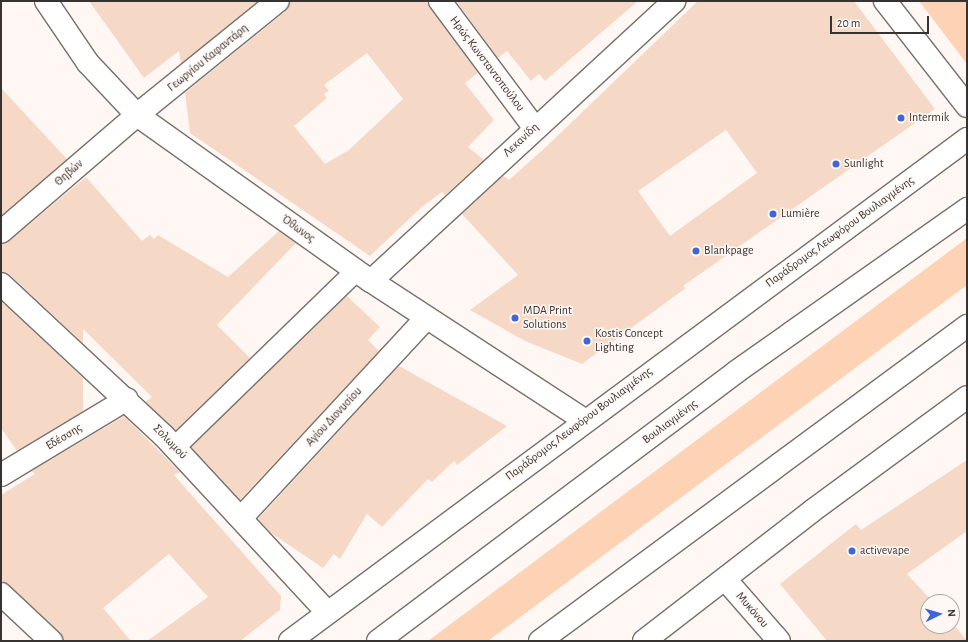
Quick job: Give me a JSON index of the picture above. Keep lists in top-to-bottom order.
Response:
{
  "streets": {
    "street": [
      "Γεωργίου Καφαντάρη",
      "Ηρώς Κωνσταντοπούλου",
      "Λεκανίδη",
      "Θηβών",
      "Όθωνος",
      "Παράδρομος Λεωφόρου Βουλιαγμένης",
      "Αγίου Διονυσίου",
      "Βουλιαγμένης",
      "Εδέσσης",
      "Σολωμού",
      "Μυκόνου"
    ]
  },
  "crossings": [
    ["Γεωργίου Καφαντάρη", "Θηβών"],
    ["Γεωργίου Καφαντάρη", "Όθωνος"],
    ["Ηρώς Κωνσταντοπούλου", "Λεκανίδη"],
    ["Λεκανίδη", "Όθωνος"],
    ["Θηβών", "Όθωνος"],
    ["Όθωνος", "Παράδρομος Λεωφόρου Βουλιαγμένης"],
    ["Όθωνος", "Αγίου Διονυσίου"],
    ["Παράδρομος Λεωφόρου Βουλιαγμένης", "Σολωμού"],
    ["Αγίου Διονυσίου", "Σολωμού"],
    ["Εδέσσης", "Σολωμού"]
  ],
  "places": [
    "Intermik",
    "Sunlight",
    "Lumière",
    "Blankpage",
    "MDA Print Solutions",
    "Kostis Concept Lighting",
    "activevape"
  ],
  "scale_bar": "20 m",
  "north": "right"
}
